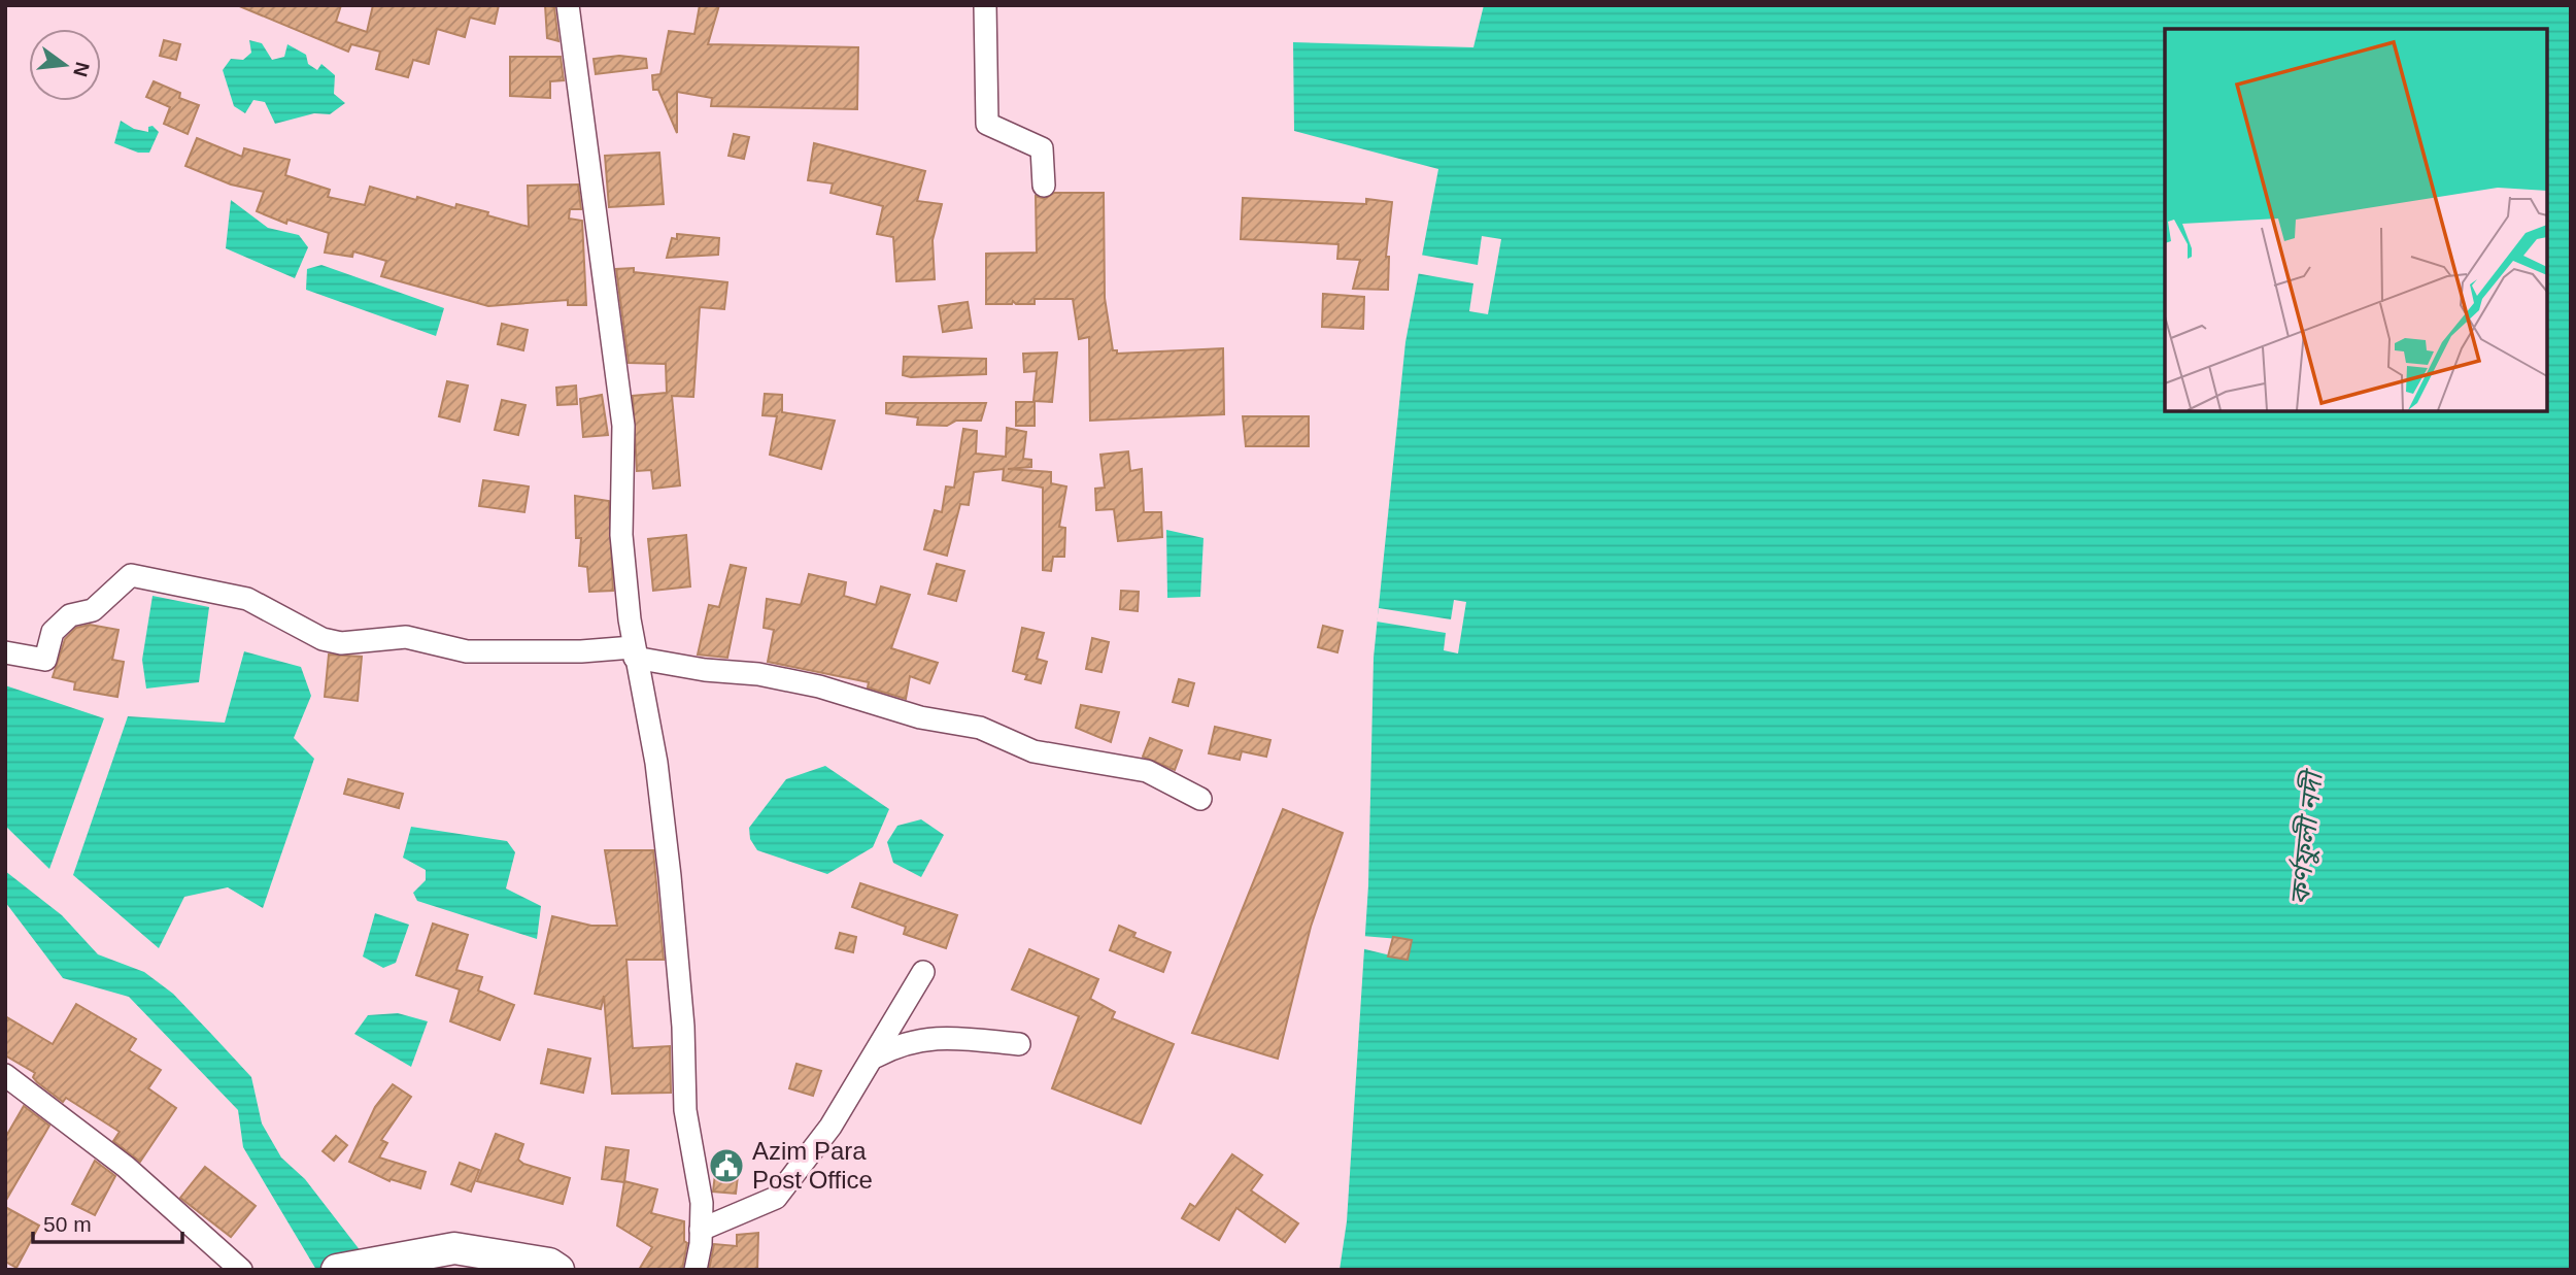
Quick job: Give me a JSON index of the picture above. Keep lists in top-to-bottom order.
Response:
{
  "water": ["কর্ণফুলী নদী"],
  "places": {
    "public building": ["Azim Para Post Office"]
  },
  "scale_bar": "50 m",
  "north": "right"
}
